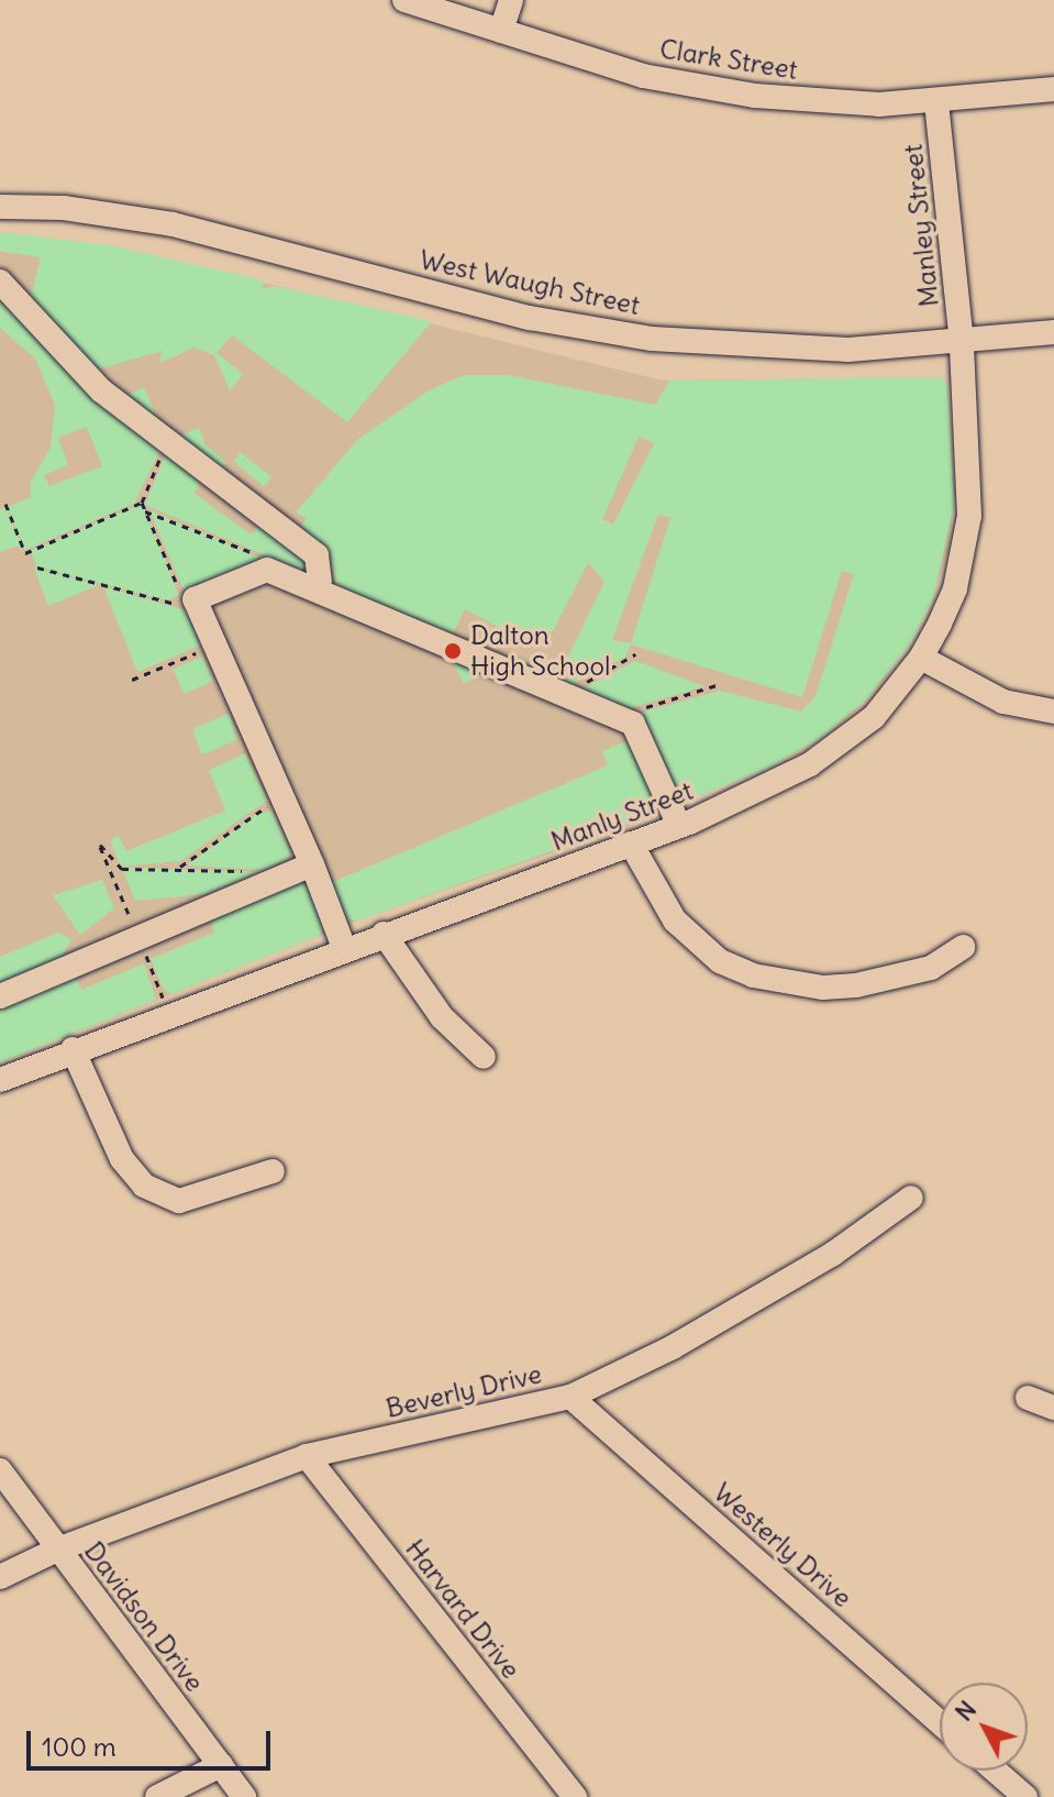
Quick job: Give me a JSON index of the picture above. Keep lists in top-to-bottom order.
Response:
{
  "streets": {
    "street": [
      "Clark Street",
      "Manley Street",
      "West Waugh Street",
      "Manly Street",
      "Beverly Drive",
      "Westerly Drive",
      "Harvard Drive",
      "Davidson Drive"
    ]
  },
  "crossings": [
    ["Clark Street", "Manley Street"],
    ["Manley Street", "West Waugh Street"],
    ["Manley Street", "Manly Street"],
    ["West Waugh Street", "Manly Street"],
    ["Beverly Drive", "Westerly Drive"],
    ["Beverly Drive", "Harvard Drive"],
    ["Beverly Drive", "Davidson Drive"]
  ],
  "places": ["Dalton High School"],
  "scale_bar": "100 m",
  "north": "top left"
}
